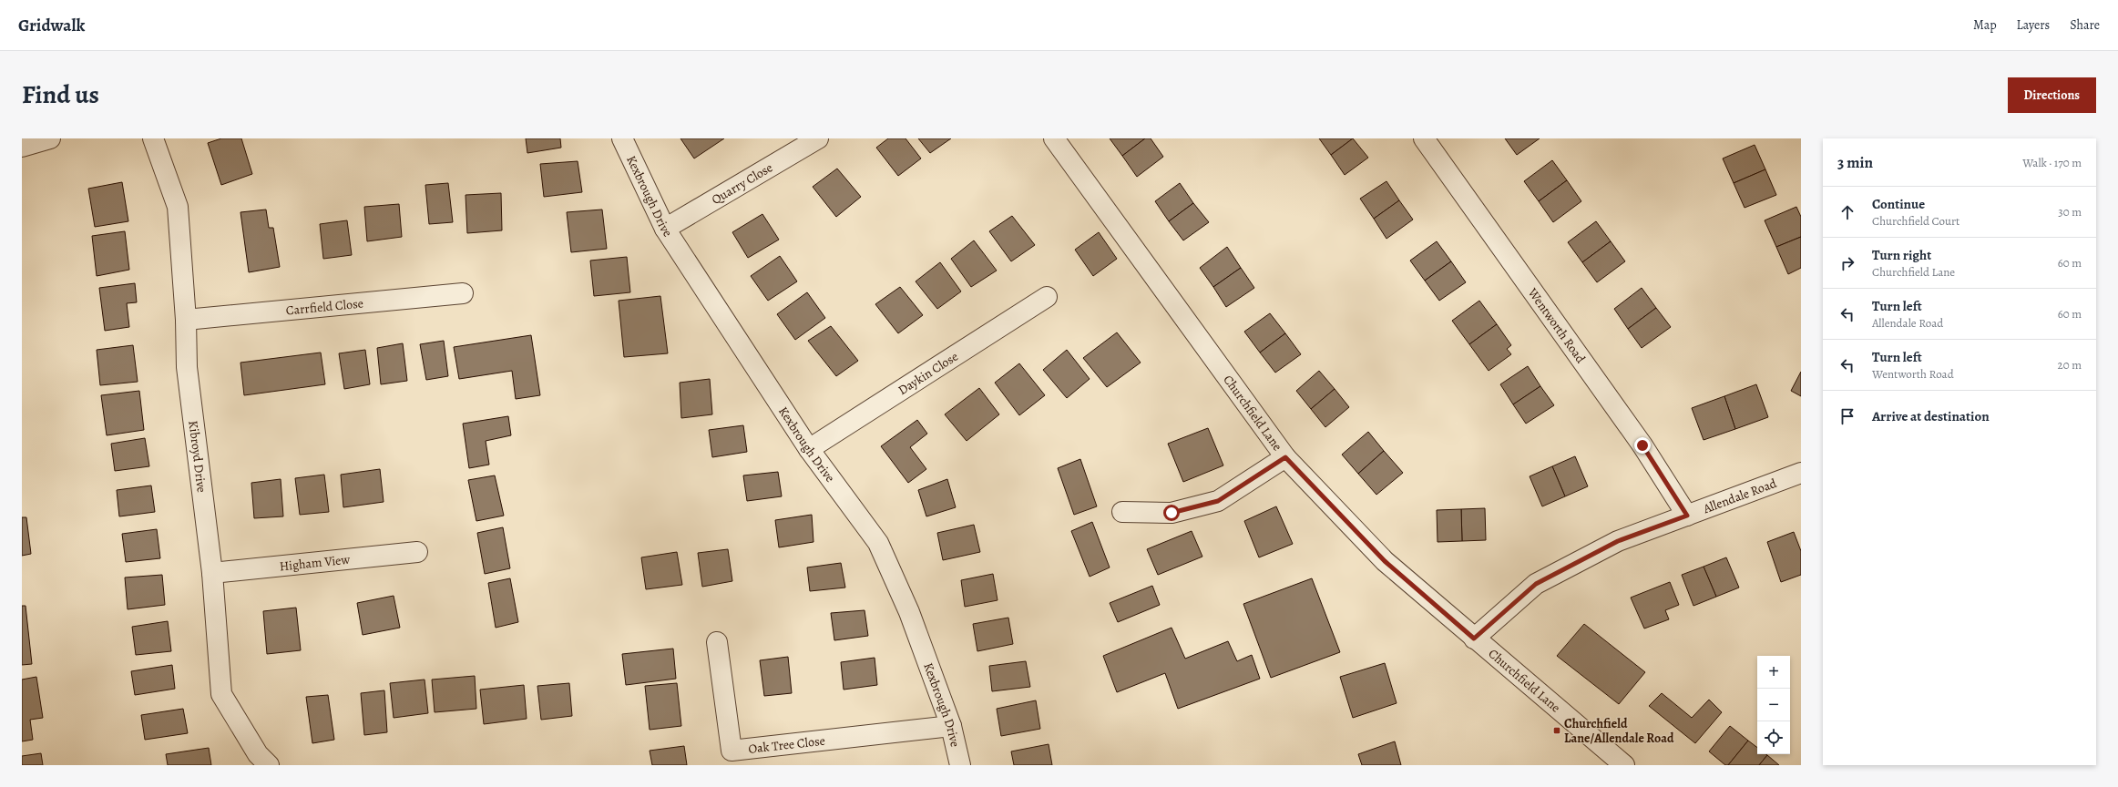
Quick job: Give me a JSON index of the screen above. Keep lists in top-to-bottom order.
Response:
{
  "streets": {
    "street": [
      "Quarry Close",
      "Kexbrough Drive",
      "Carrfield Close",
      "Wentworth Road",
      "Daykin Close",
      "Churchfield Lane",
      "Kibroyd Drive",
      "Allendale Road",
      "Higham View",
      "Oak Tree Close"
    ]
  },
  "crossings": [
    ["Quarry Close", "Kexbrough Drive"],
    ["Kexbrough Drive", "Daykin Close"],
    ["Kexbrough Drive", "Oak Tree Close"],
    ["Carrfield Close", "Kibroyd Drive"],
    ["Wentworth Road", "Allendale Road"],
    ["Churchfield Lane", "Allendale Road"],
    ["Kibroyd Drive", "Higham View"]
  ],
  "places": {
    "transit": ["Churchfield Lane/Allendale Road"]
  },
  "page": {
    "header": "Gridwalk",
    "nav": ["Map", "Layers", "Share"],
    "title": "Find us",
    "buttons": "Directions",
    "heading": ["3 min", "Walk · 170 m"],
    "list": [
      ["Continue", "Churchfield Court", "30 m"],
      ["Turn right", "Churchfield Lane", "60 m"],
      ["Turn left", "Allendale Road", "60 m"],
      ["Turn left", "Wentworth Road", "20 m"],
      "Arrive at destination"
    ],
    "map_buttons": ["+", "−"]
  }
}
